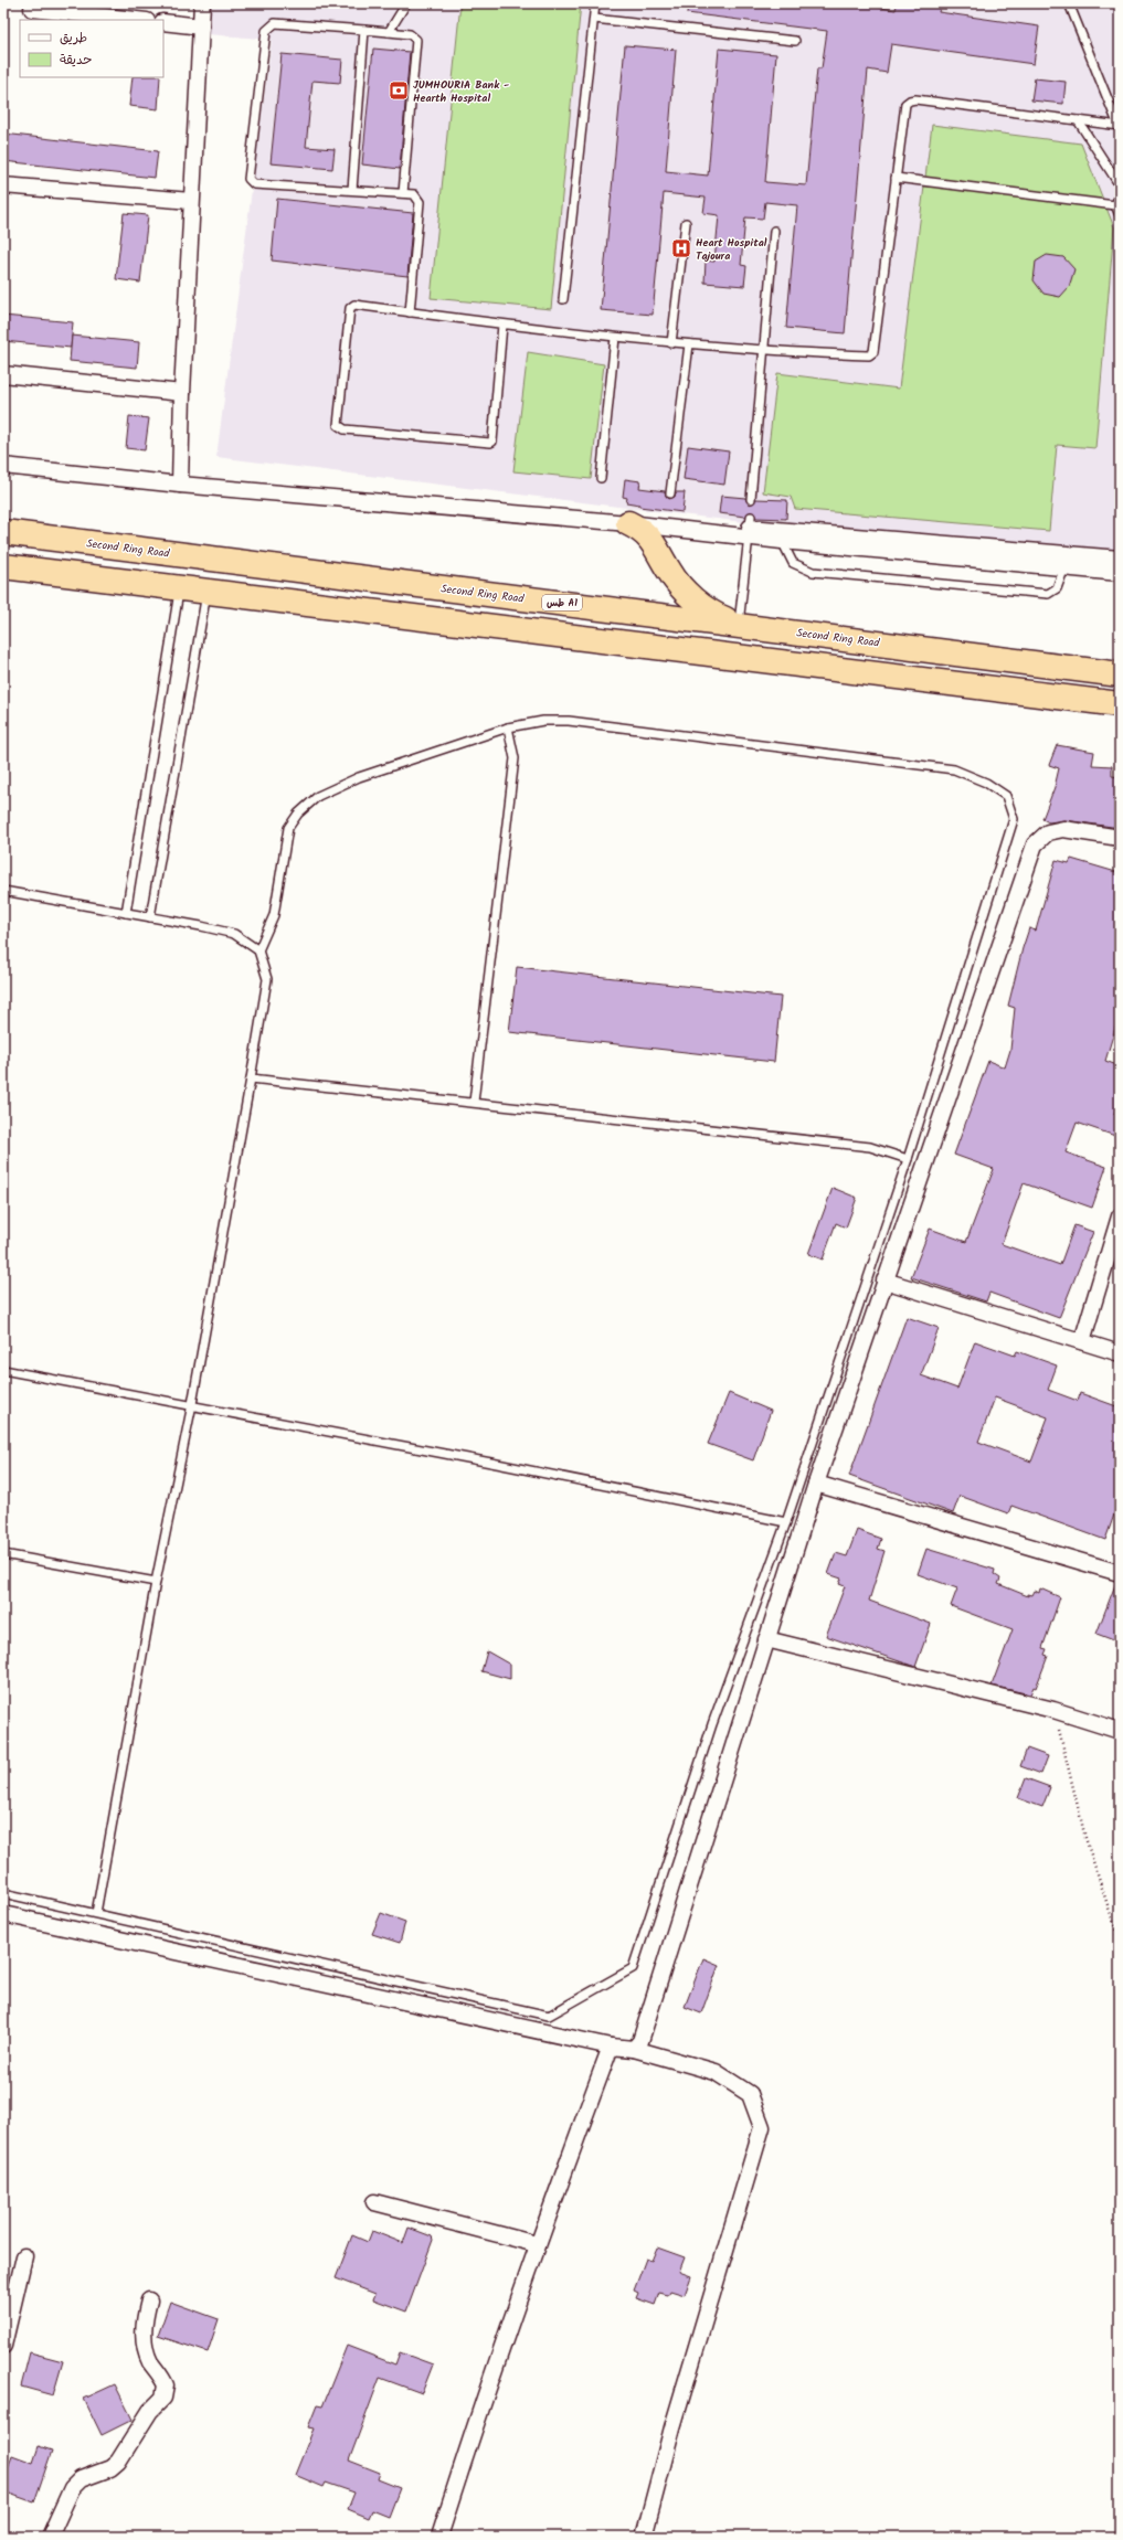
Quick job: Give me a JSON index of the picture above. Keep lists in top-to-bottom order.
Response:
{
  "streets": {
    "highway": ["Second Ring Road", "طس A1"]
  },
  "places": {
    "bank": ["JUMHOURIA Bank - Hearth Hospital"],
    "hospital": ["Heart Hospital Tajoura"]
  },
  "legend": ["طريق", "حديقة"]
}
